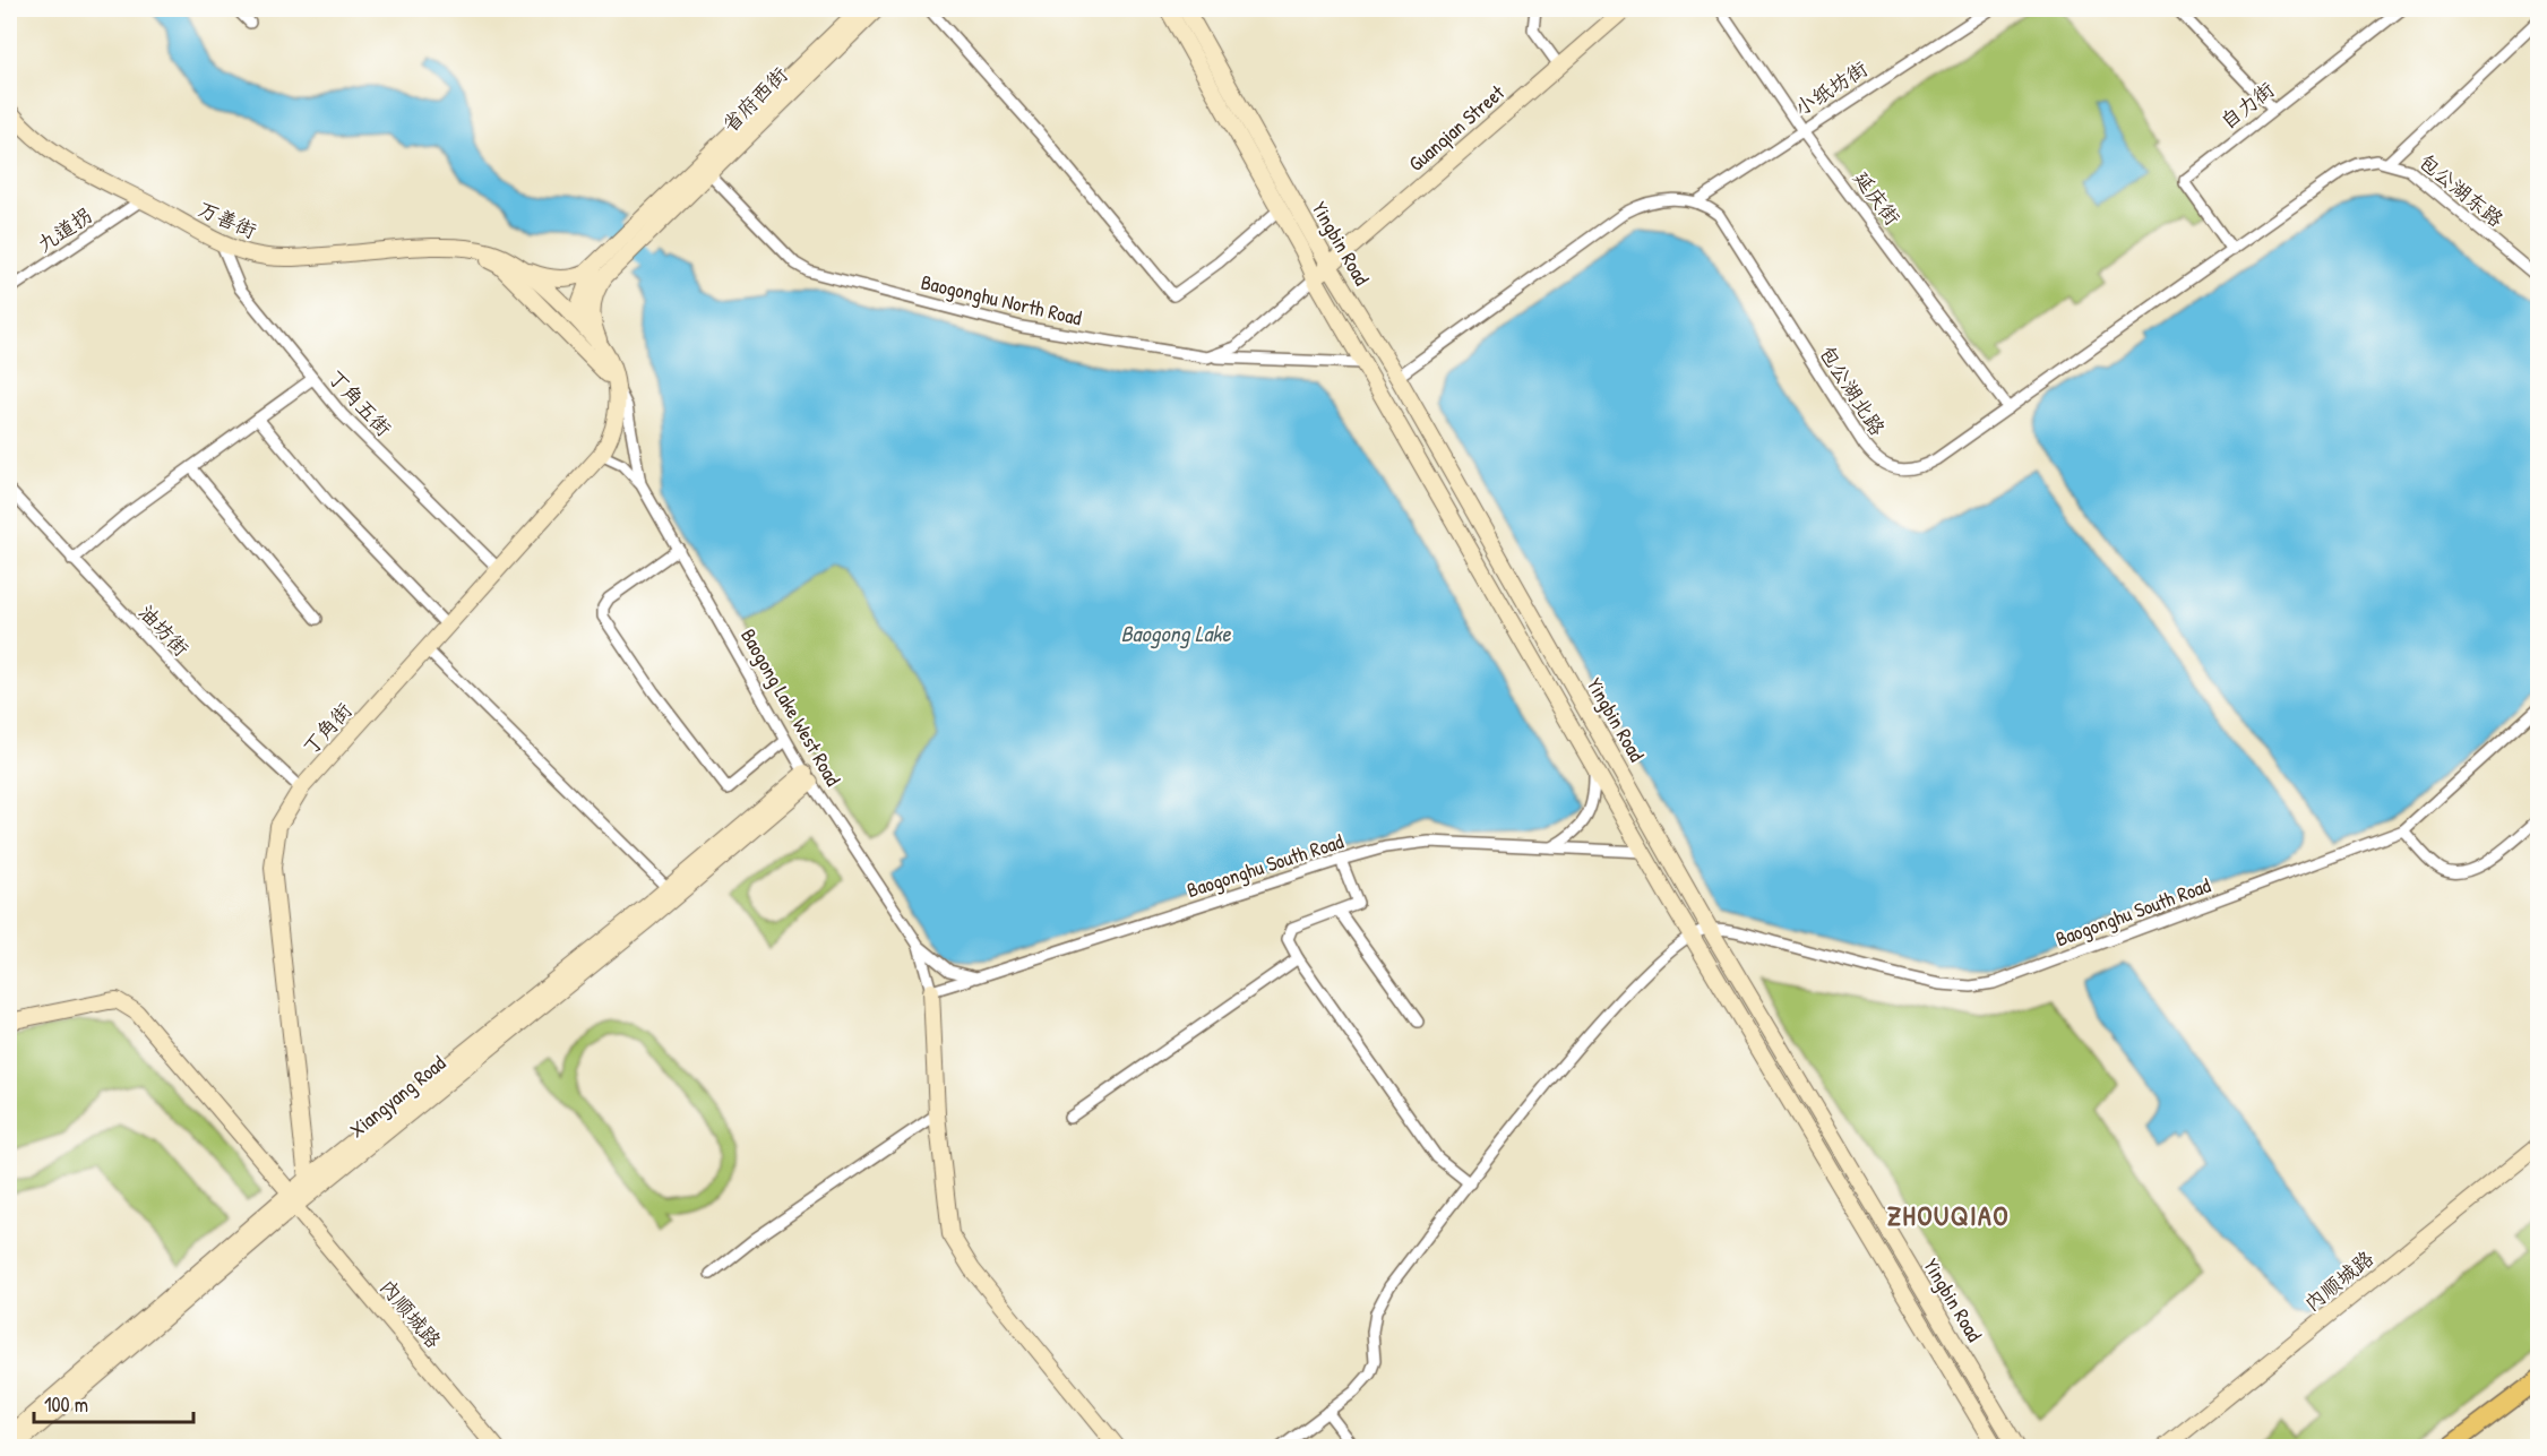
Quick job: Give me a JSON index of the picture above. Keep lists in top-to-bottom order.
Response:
{
  "streets": {
    "street": [
      "小纸坊街",
      "省府西街",
      "自力街",
      "Guanqian Street",
      "包公湖东路",
      "延庆街",
      "万善街",
      "九道拐",
      "Yingbin Road",
      "Baogonghu North Road",
      "包公湖北路",
      "丁角五街",
      "油坊街",
      "Baogong Lake West Road",
      "丁角街",
      "Baogonghu South Road",
      "Xiangyang Road",
      "内顺城路"
    ]
  },
  "crossings": [
    ["小纸坊街", "延庆街"],
    ["小纸坊街", "包公湖北路"],
    ["省府西街", "Baogonghu North Road"],
    ["自力街", "包公湖北路"],
    ["Guanqian Street", "Yingbin Road"],
    ["包公湖东路", "包公湖北路"],
    ["延庆街", "包公湖北路"],
    ["万善街", "九道拐"],
    ["万善街", "丁角五街"],
    ["万善街", "丁角街"],
    ["Yingbin Road", "Baogonghu North Road"],
    ["Yingbin Road", "Baogonghu South Road"],
    ["丁角五街", "丁角街"],
    ["油坊街", "丁角街"],
    ["Baogong Lake West Road", "丁角街"],
    ["Baogong Lake West Road", "Baogonghu South Road"],
    ["Baogong Lake West Road", "Xiangyang Road"],
    ["丁角街", "Xiangyang Road"],
    ["Xiangyang Road", "内顺城路"]
  ],
  "districts": ["ZHOUQIAO"],
  "water": ["Baogong Lake"],
  "scale_bar": "100 m"
}
